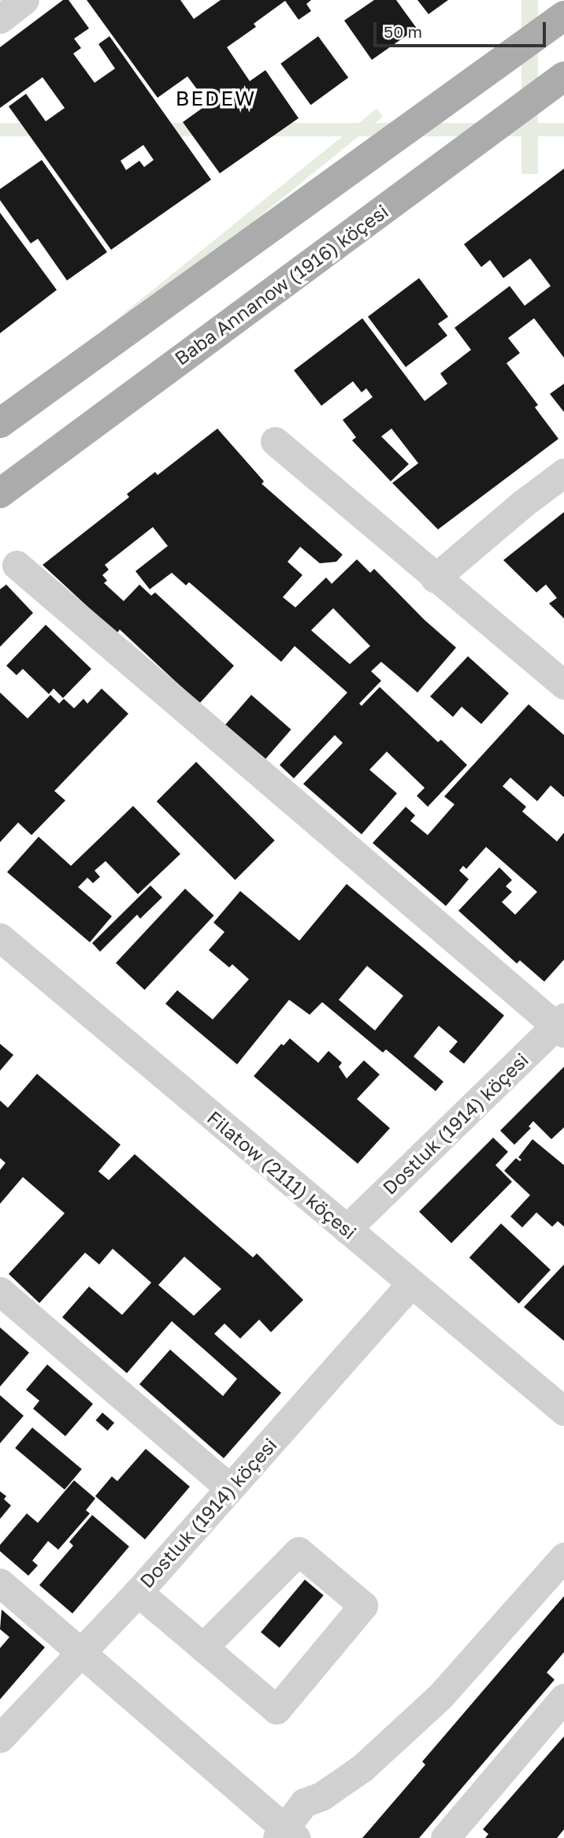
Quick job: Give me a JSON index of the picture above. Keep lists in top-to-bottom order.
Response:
{
  "streets": {
    "main road": ["Baba Annanow (1916) köçesi"],
    "street": ["Dostluk (1914) köçesi", "Filatow (2111) köçesi"]
  },
  "crossings": [
    ["Dostluk (1914) köçesi", "Filatow (2111) köçesi"]
  ],
  "districts": ["BEDEW"],
  "scale_bar": "50 m"
}
